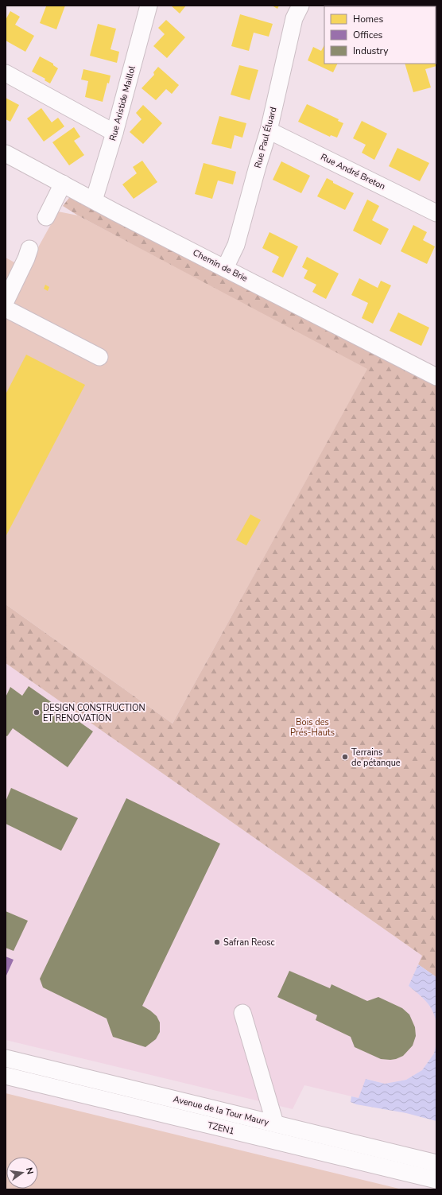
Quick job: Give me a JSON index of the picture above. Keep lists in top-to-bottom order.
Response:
{
  "streets": {
    "street": [
      "Rue Aristide Maillol",
      "Rue Paul Éluard",
      "Rue André Breton",
      "Chemin de Brie",
      "Avenue de la Tour Maury",
      "TZEN1"
    ]
  },
  "crossings": [
    ["Rue Aristide Maillol", "Chemin de Brie"],
    ["Rue Paul Éluard", "Rue André Breton"],
    ["Rue Paul Éluard", "Chemin de Brie"]
  ],
  "parks": ["Bois des Prés-Hauts"],
  "places": ["DESIGN CONSTRUCTION ET RENOVATION", "Terrains de pétanque", "Safran Reosc"],
  "legend": ["Homes", "Offices", "Industry"],
  "north": "right"
}
